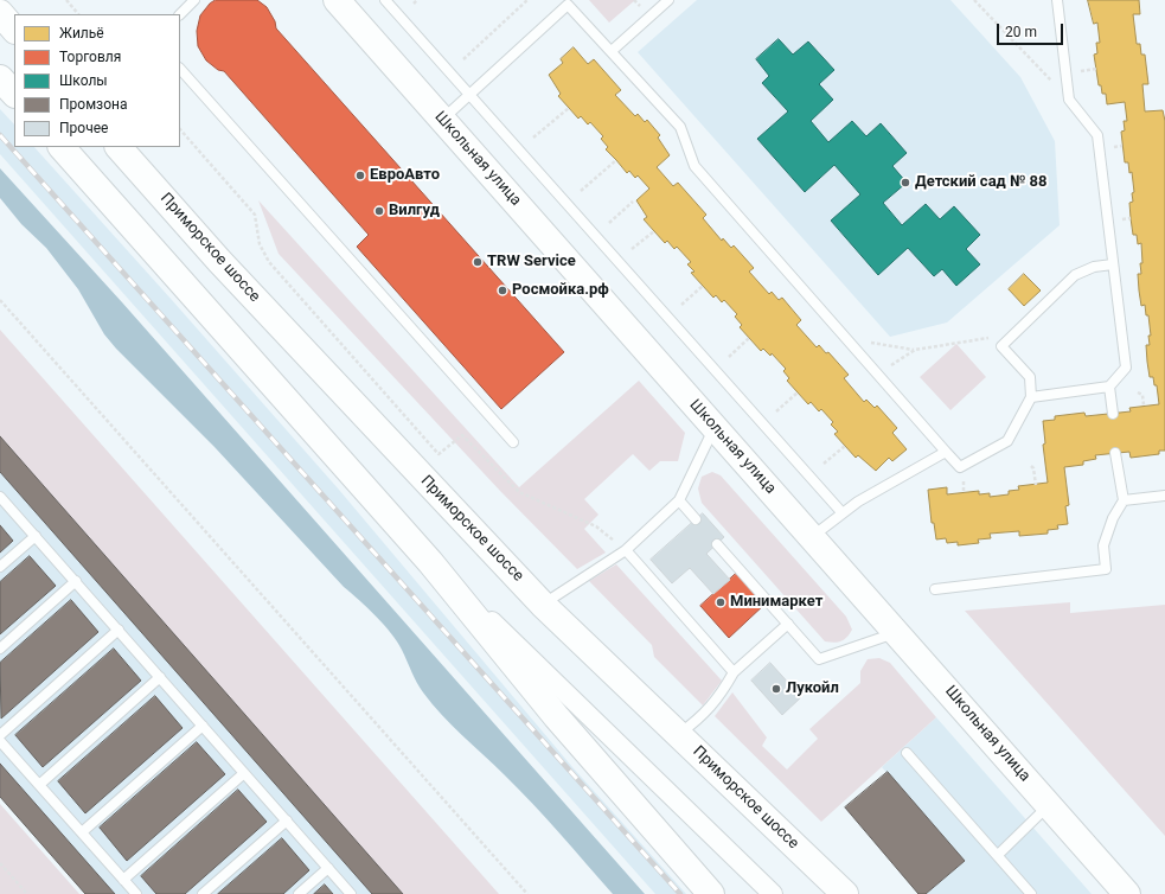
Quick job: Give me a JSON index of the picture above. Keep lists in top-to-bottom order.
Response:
{
  "streets": {
    "main road": ["Школьная улица", "Приморское шоссе"]
  },
  "places": [
    "ЕвроАвто",
    "Детский сад № 88",
    "Вилгуд",
    "TRW Service",
    "Росмойка.рф",
    "Минимаркет",
    "Лукойл"
  ],
  "legend": [
    "Жильё",
    "Торговля",
    "Школы",
    "Промзона",
    "Прочее"
  ],
  "scale_bar": "20 m"
}
